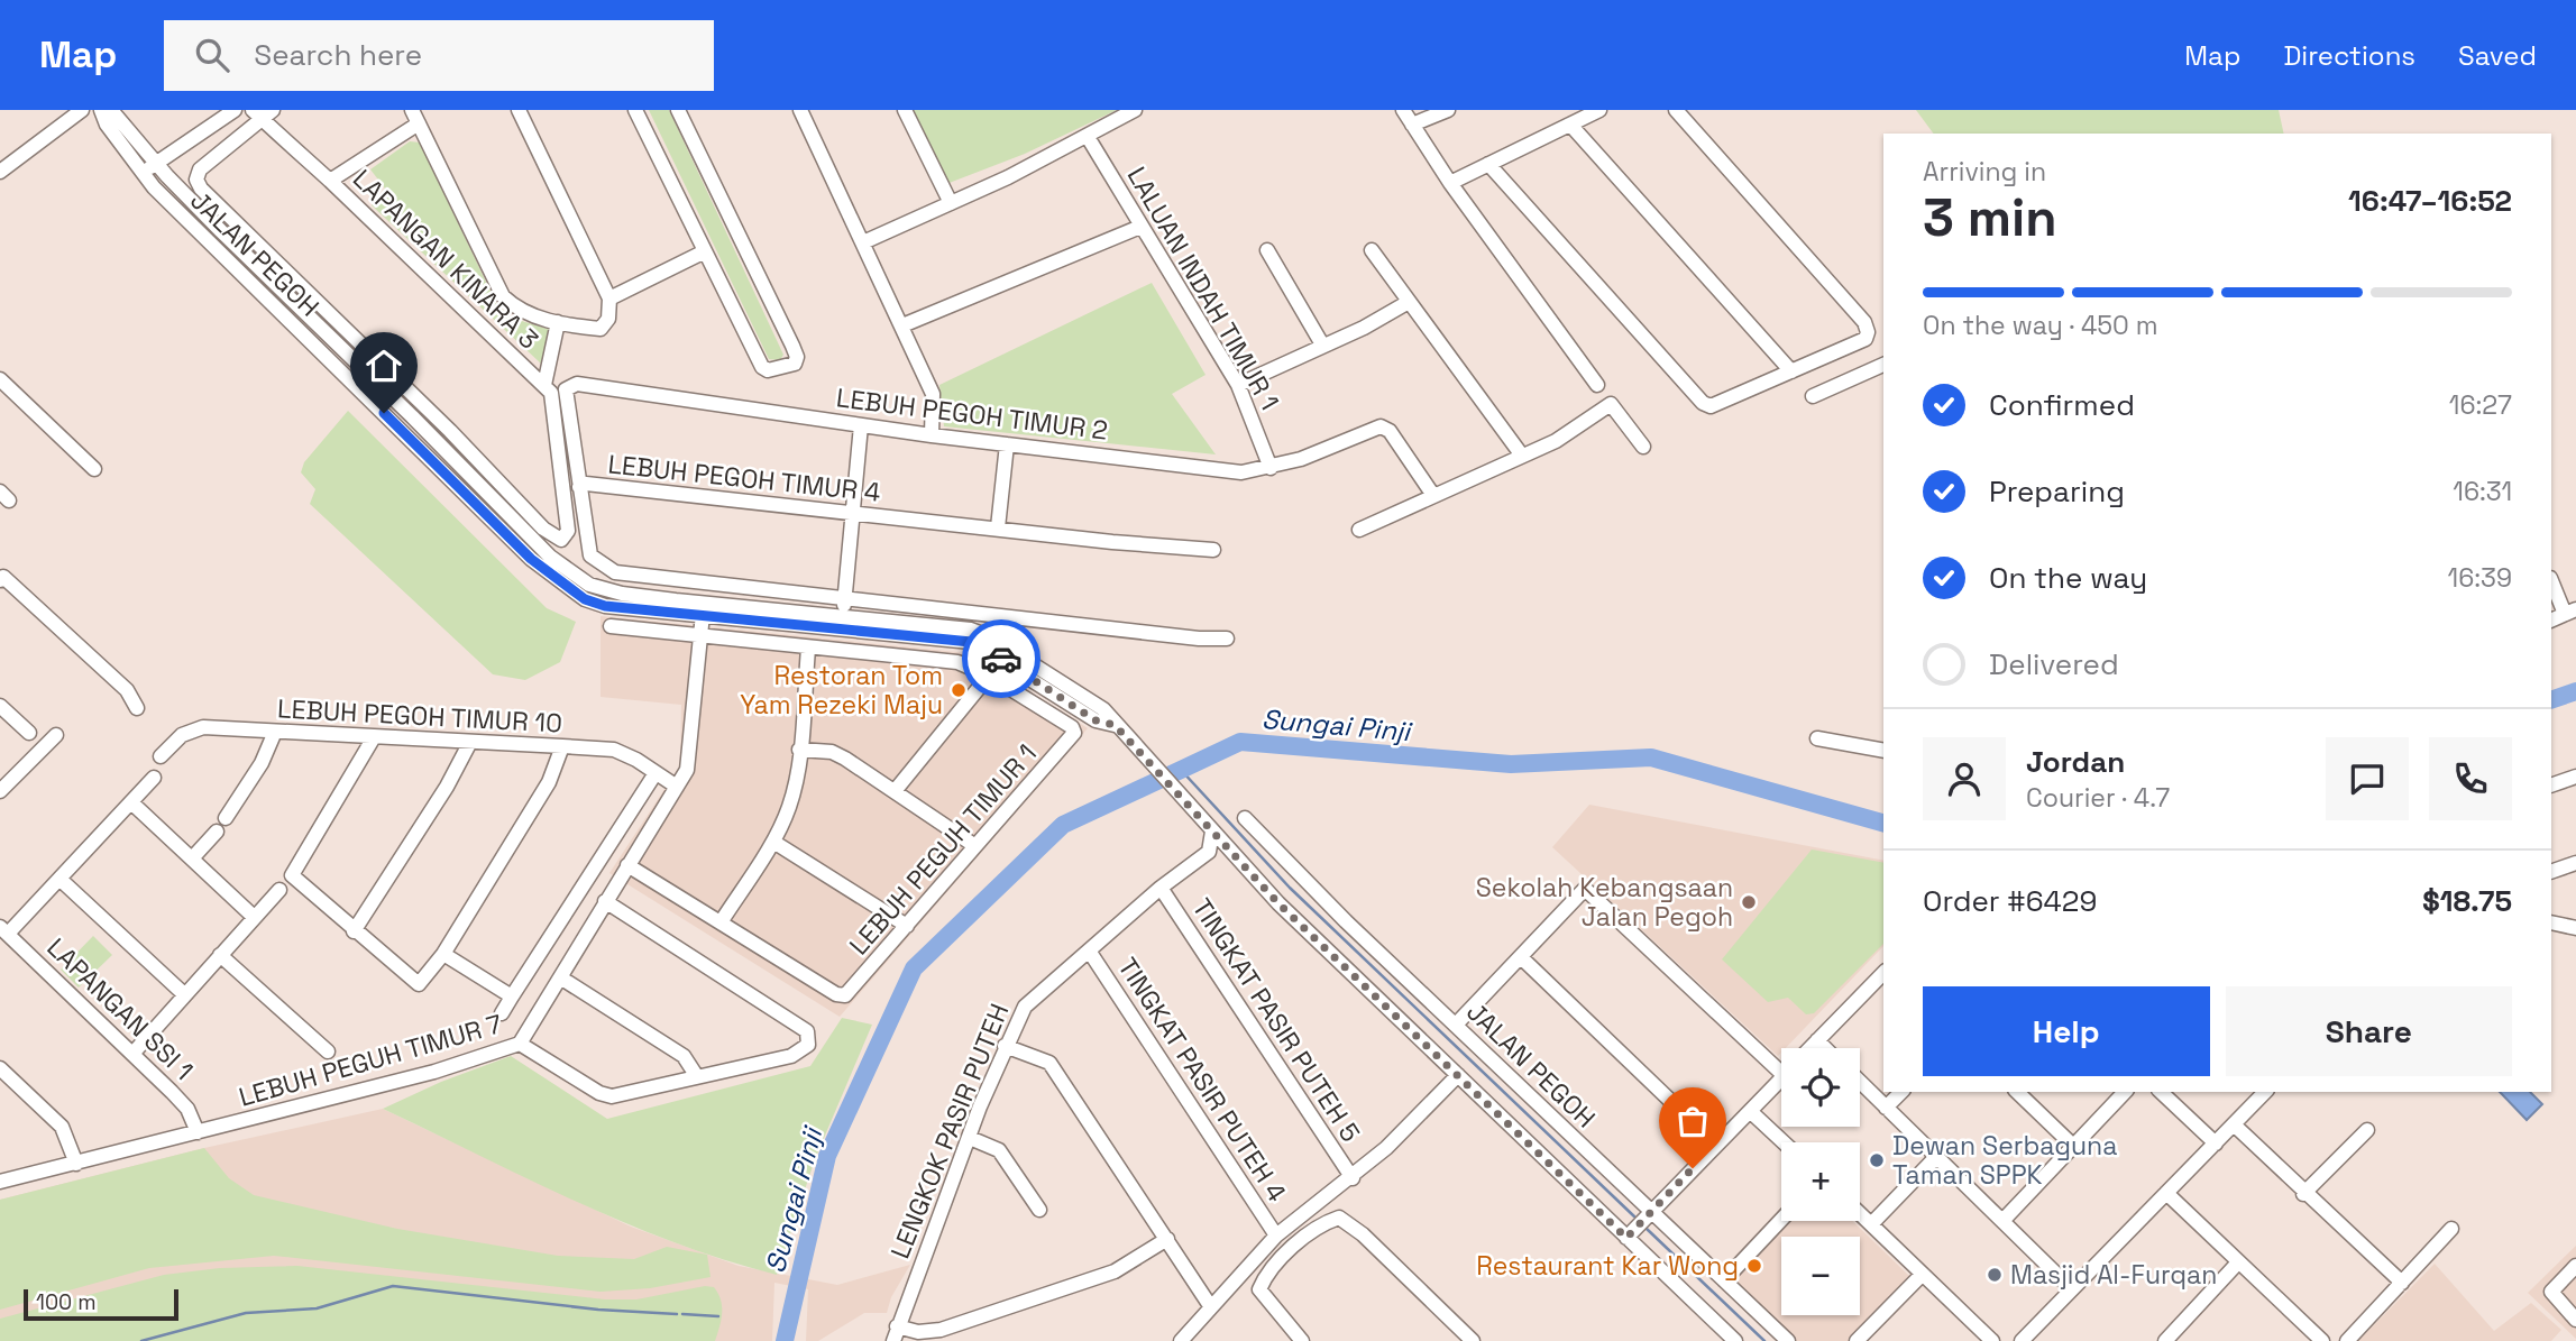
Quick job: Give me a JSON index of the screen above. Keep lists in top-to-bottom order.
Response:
{
  "streets": {
    "street": [
      "JALAN PEGOH",
      "LAPANGAN KINARA 3",
      "LALUAN INDAH TIMUR 1",
      "LEBUH PEGOH TIMUR 2",
      "LEBUH PEGOH TIMUR 4",
      "LEBUH PEGOH TIMUR 10",
      "LEBUH PEGUH TIMUR 1",
      "LAPANGAN SSI 1",
      "TINGKAT PASIR PUTEH 5",
      "LEBUH PEGUH TIMUR 7",
      "TINGKAT PASIR PUTEH 4",
      "LENGKOK PASIR PUTEH"
    ]
  },
  "crossings": [
    ["JALAN PEGOH", "LEBUH PEGUH TIMUR 7"],
    ["LALUAN INDAH TIMUR 1", "LEBUH PEGOH TIMUR 2"],
    ["LEBUH PEGOH TIMUR 2", "LEBUH PEGOH TIMUR 4"],
    ["LEBUH PEGOH TIMUR 10", "LEBUH PEGUH TIMUR 7"],
    ["LAPANGAN SSI 1", "LEBUH PEGUH TIMUR 7"],
    ["TINGKAT PASIR PUTEH 5", "LENGKOK PASIR PUTEH"],
    ["TINGKAT PASIR PUTEH 4", "LENGKOK PASIR PUTEH"]
  ],
  "water": ["Sungai Pinji"],
  "places": [
    "Restoran Tom Yam Rezeki Maju",
    "Sekolah Kebangsaan Jalan Pegoh",
    "Dewan Serbaguna Taman SPPK",
    "Restaurant Kar Wong",
    "Masjid Al-Furqan"
  ],
  "scale_bar": "100 m",
  "page": {
    "header": "Map",
    "search": "Search here",
    "nav": ["Map", "Directions", "Saved"],
    "heading": ["3 min", "Arriving in", "16:47–16:52"],
    "panel": [
      "Jordan",
      "Courier · 4.7",
      "Order #6429",
      "$18.75"
    ],
    "bar": "On the way · 450 m",
    "list": [
      ["Confirmed", "16:27"],
      ["Preparing", "16:31"],
      ["On the way", "16:39"],
      "Delivered"
    ],
    "buttons": ["Help", "Share"],
    "map_buttons": ["+", "−"],
    "scale": "100 m"
  }
}
